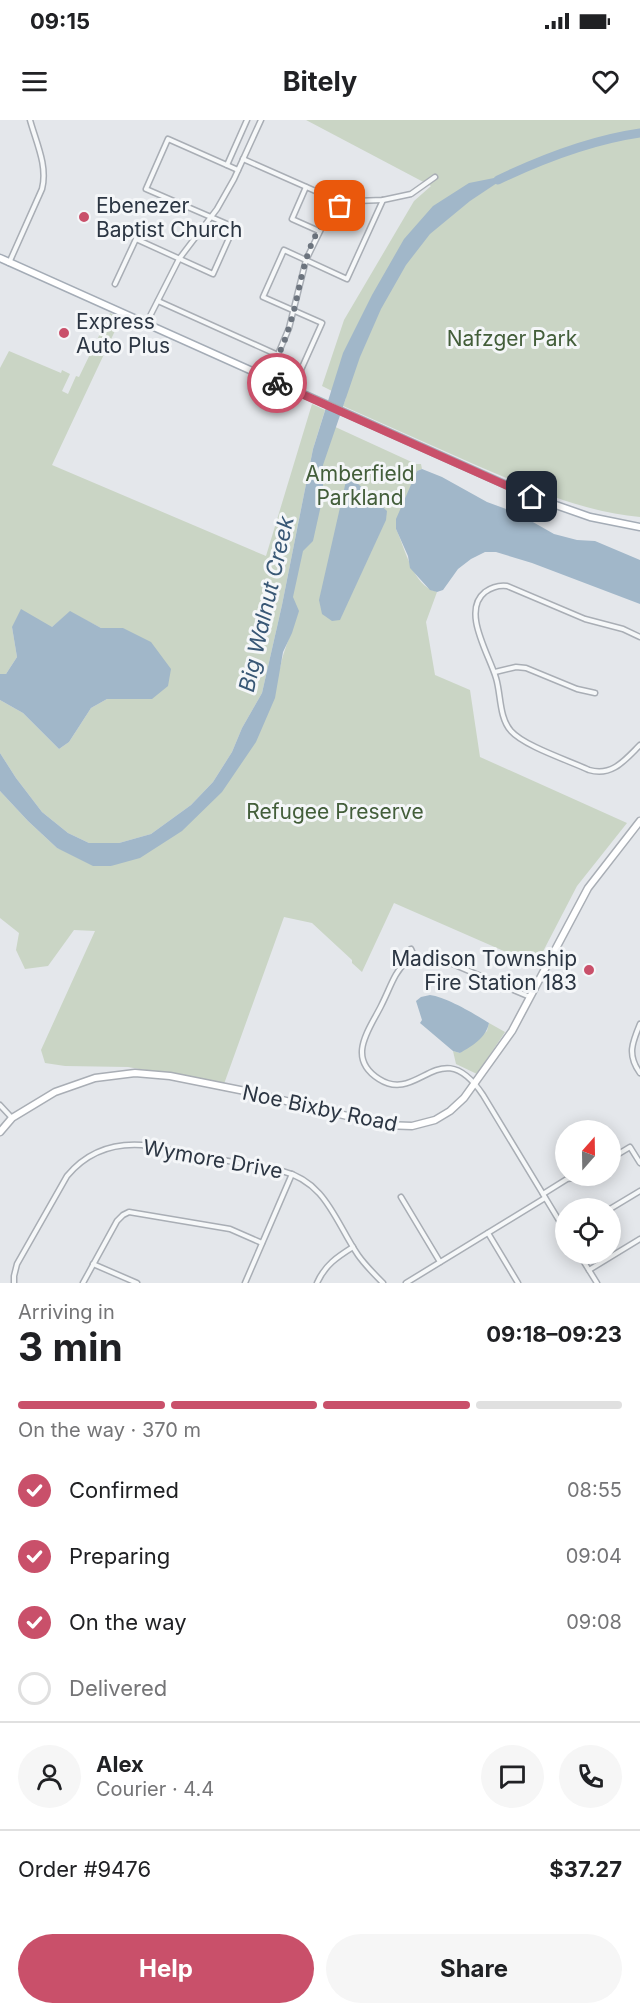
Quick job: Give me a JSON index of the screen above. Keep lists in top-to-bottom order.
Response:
{
  "streets": {
    "street": ["Noe Bixby Road", "Wymore Drive"]
  },
  "water": ["Big Walnut Creek"],
  "parks": ["Nafzger Park", "Amberfield Parkland", "Refugee Preserve"],
  "places": ["Ebenezer Baptist Church", "Express Auto Plus", "Madison Township Fire Station 183"],
  "north": "top",
  "page": {
    "status": "09:15",
    "header": "Bitely",
    "heading": ["3 min", "Arriving in", "09:18–09:23"],
    "panel": [
      "Alex",
      "Courier · 4.4",
      "Order #9476",
      "$37.27"
    ],
    "bar": "On the way · 370 m",
    "list": [
      ["Confirmed", "08:55"],
      ["Preparing", "09:04"],
      ["On the way", "09:08"],
      "Delivered"
    ],
    "buttons": ["Help", "Share"]
  }
}
